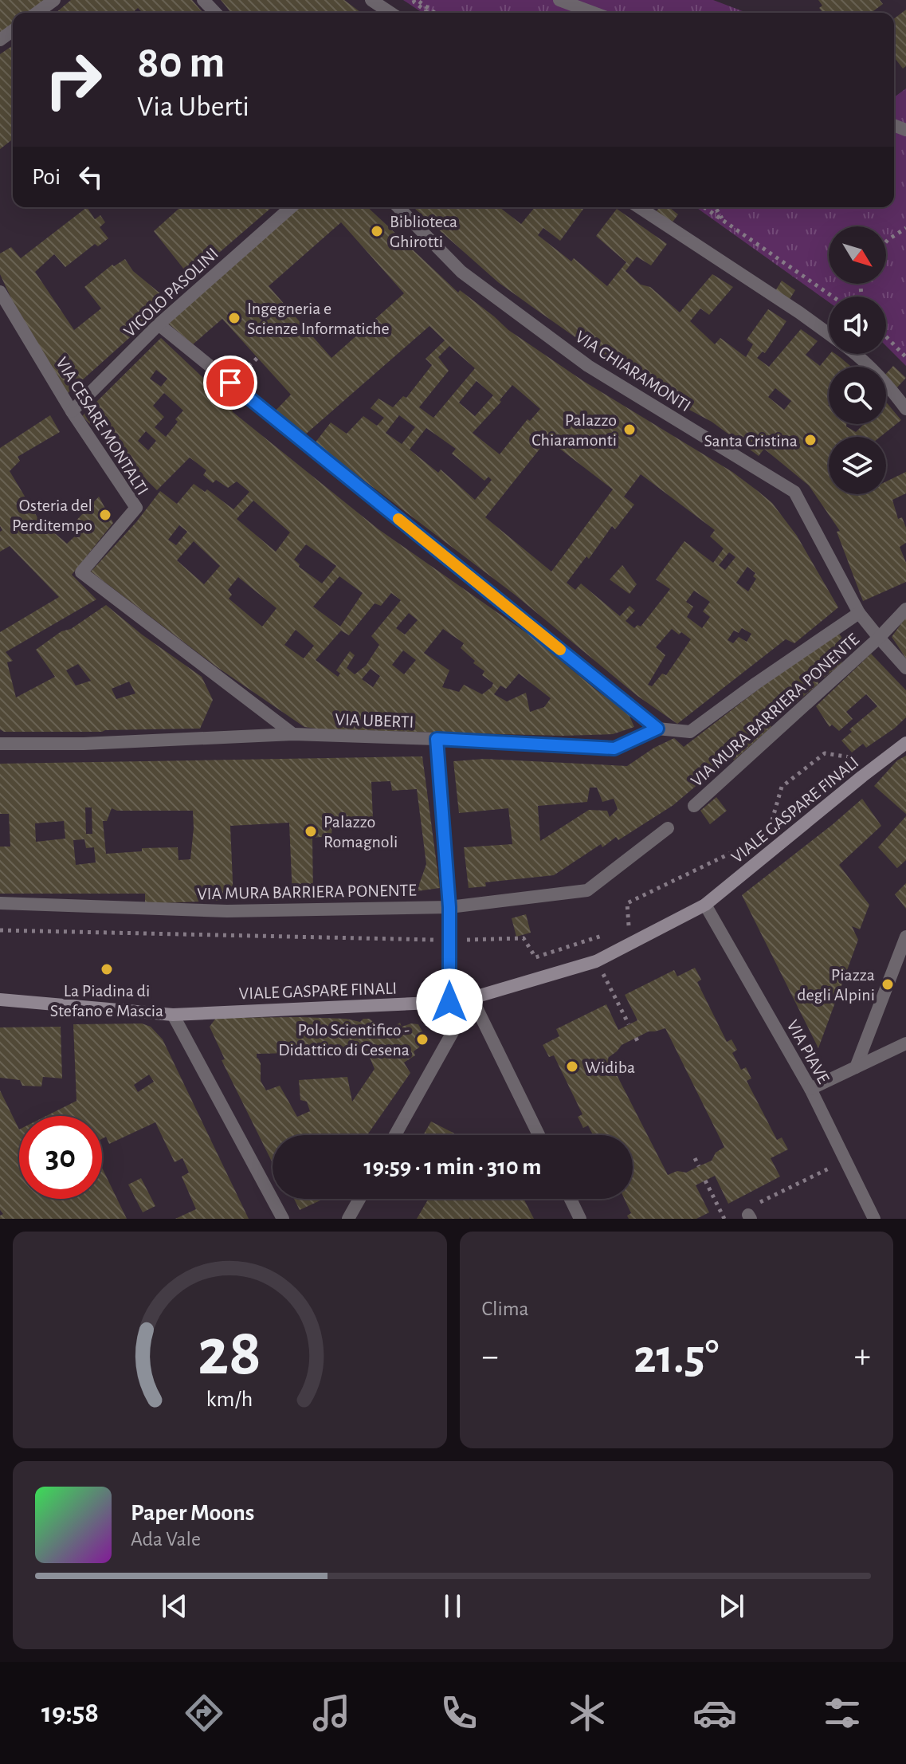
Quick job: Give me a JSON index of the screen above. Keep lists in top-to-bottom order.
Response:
{
  "streets": {
    "street": [
      "VICOLO PASOLINI",
      "VIA CHIARAMONTI",
      "VIA CESARE MONTALTI",
      "VIA MURA BARRIERA PONENTE",
      "VIA UBERTI",
      "VIALE GASPARE FINALI",
      "VIA PIAVE"
    ]
  },
  "crossings": [
    ["VICOLO PASOLINI", "VIA CESARE MONTALTI"],
    ["VIA CHIARAMONTI", "VIA MURA BARRIERA PONENTE"],
    ["VIA CESARE MONTALTI", "VIA UBERTI"],
    ["VIALE GASPARE FINALI", "VIA PIAVE"]
  ],
  "places": [
    "Biblioteca Ghirotti",
    "Ingegneria e Scienze Informatiche",
    "Palazzo Chiaramonti",
    "Santa Cristina",
    "Osteria del Perditempo",
    "Palazzo Romagnoli",
    "La Piadina di Stefano e Mascia",
    "Piazza degli Alpini",
    "Polo Scientifico - Didattico di Cesena",
    "Widiba"
  ],
  "north": "bottom right",
  "page": {
    "turn": ["80 m", "Via Uberti"],
    "then": "Poi",
    "limit": "30",
    "trip": "19:59 · 1 min · 310 m",
    "tile": "Clima",
    "heat": ["−", "21.5°", "+"],
    "song": ["Paper Moons", "Ada Vale"],
    "tabs": "19:58",
    "gauge": ["28", "km/h"]
  }
}
